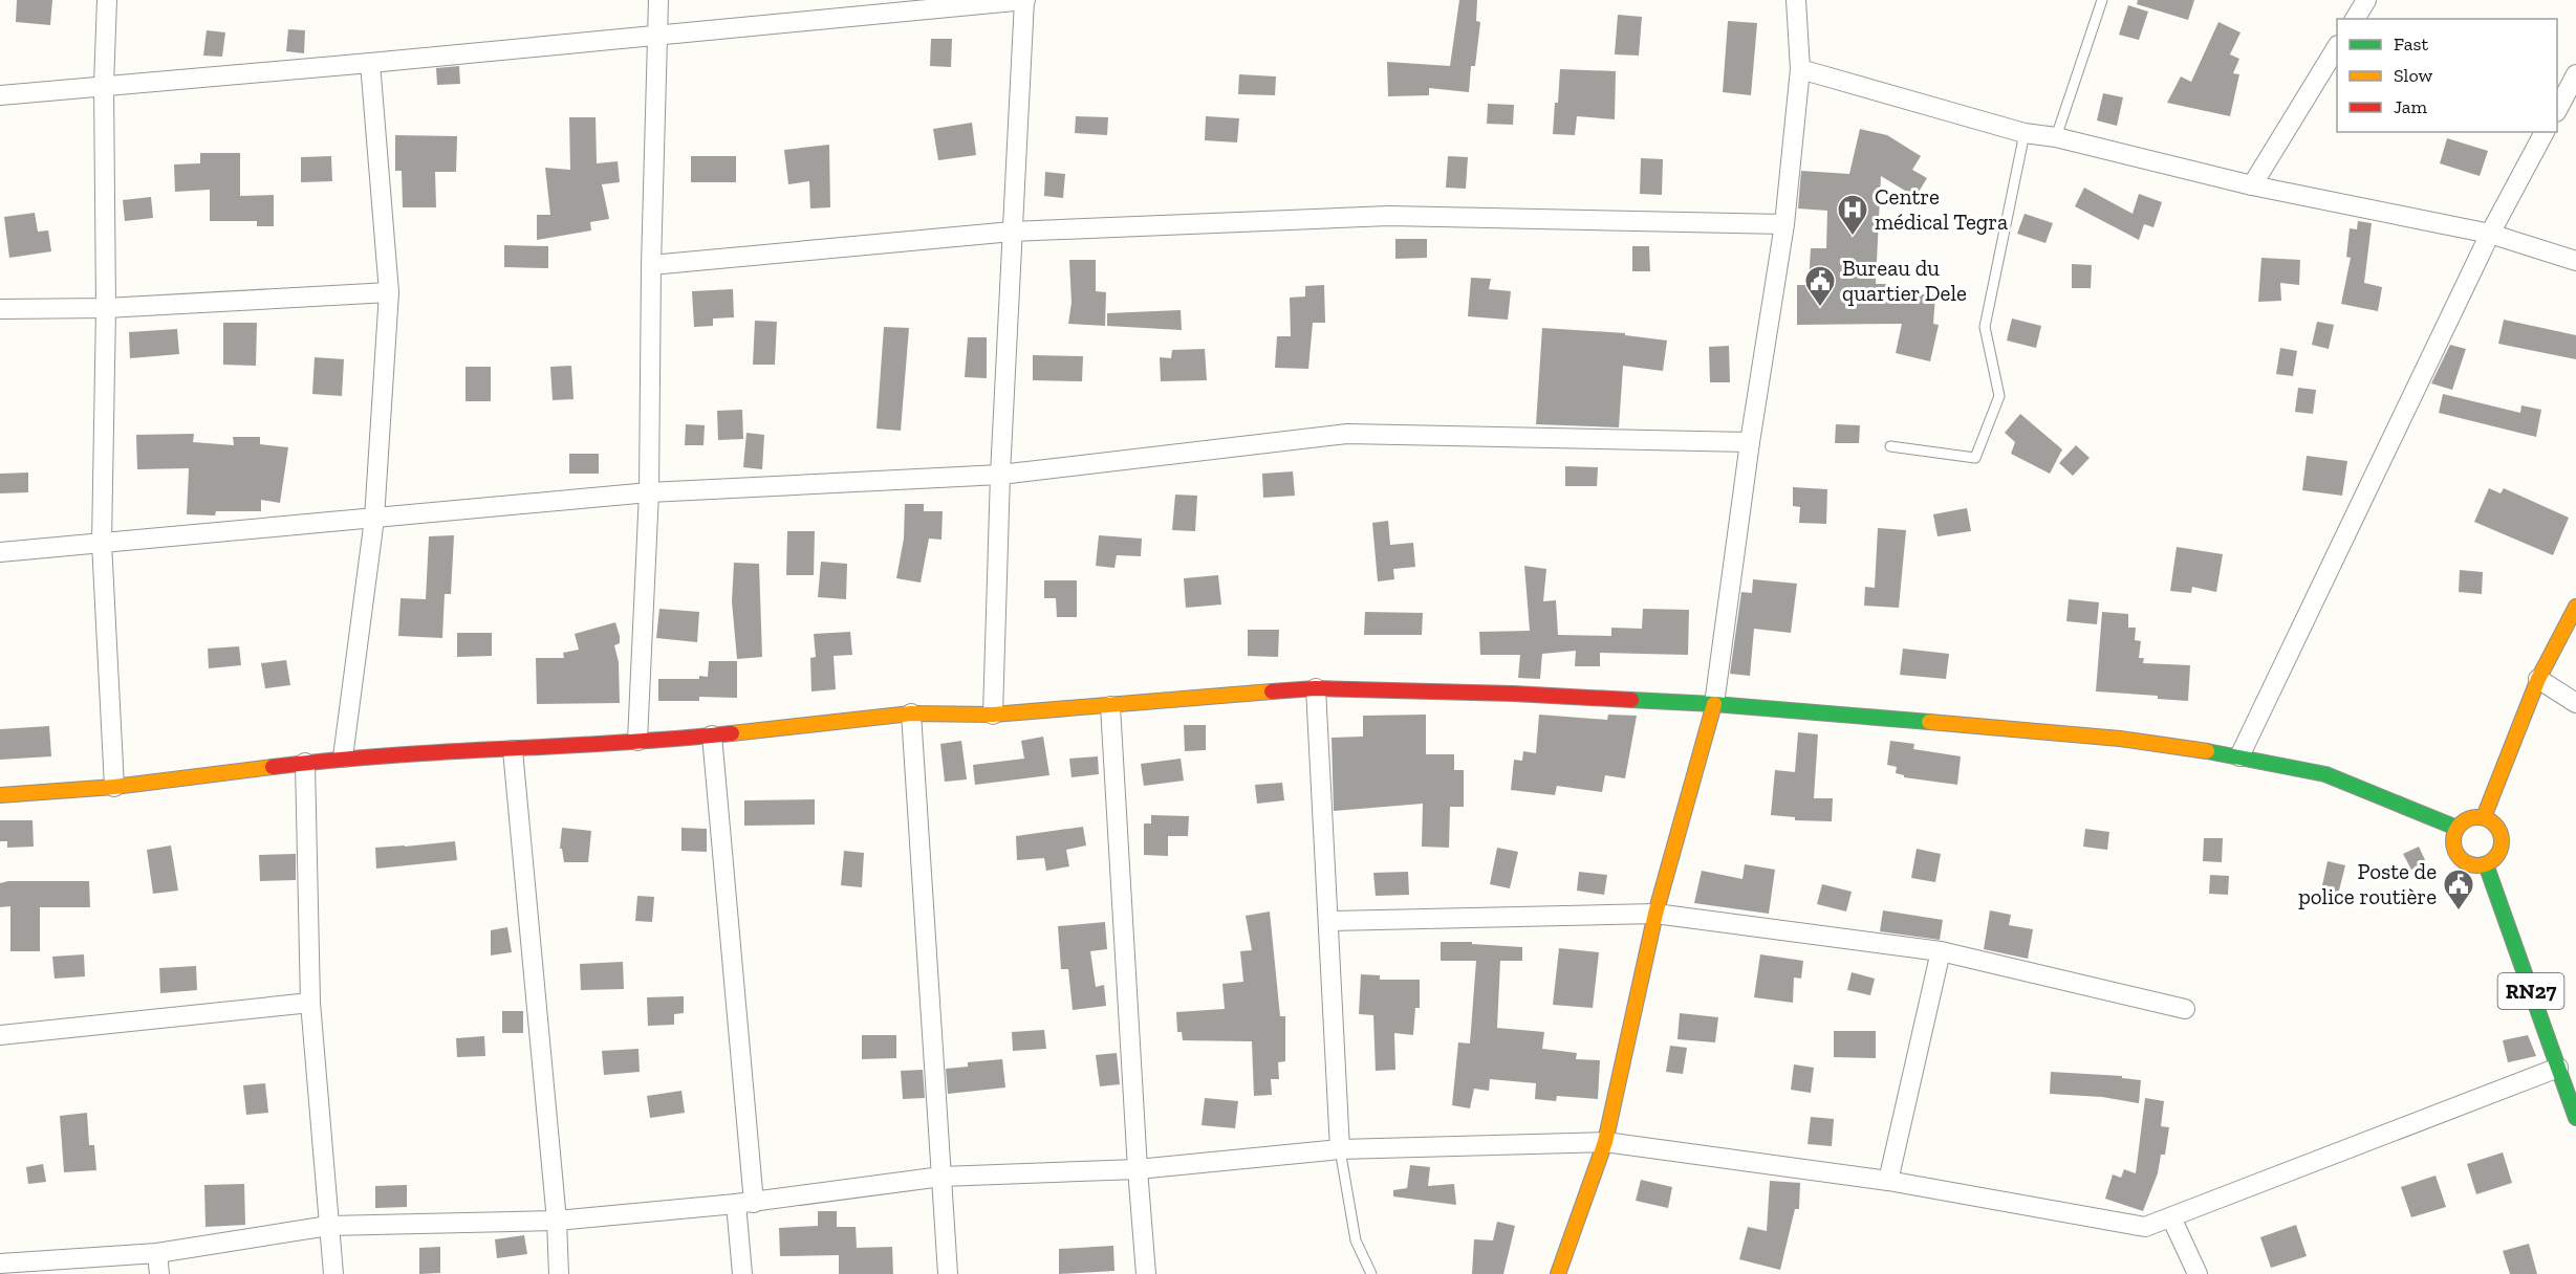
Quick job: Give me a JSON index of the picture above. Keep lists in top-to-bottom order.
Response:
{
  "streets": {
    "main road": ["RN27"]
  },
  "places": {
    "hospital": ["Centre médical Tegra"],
    "public building": ["Bureau du quartier Dele", "Poste de police routière"]
  },
  "legend": ["Fast", "Slow", "Jam"]
}
